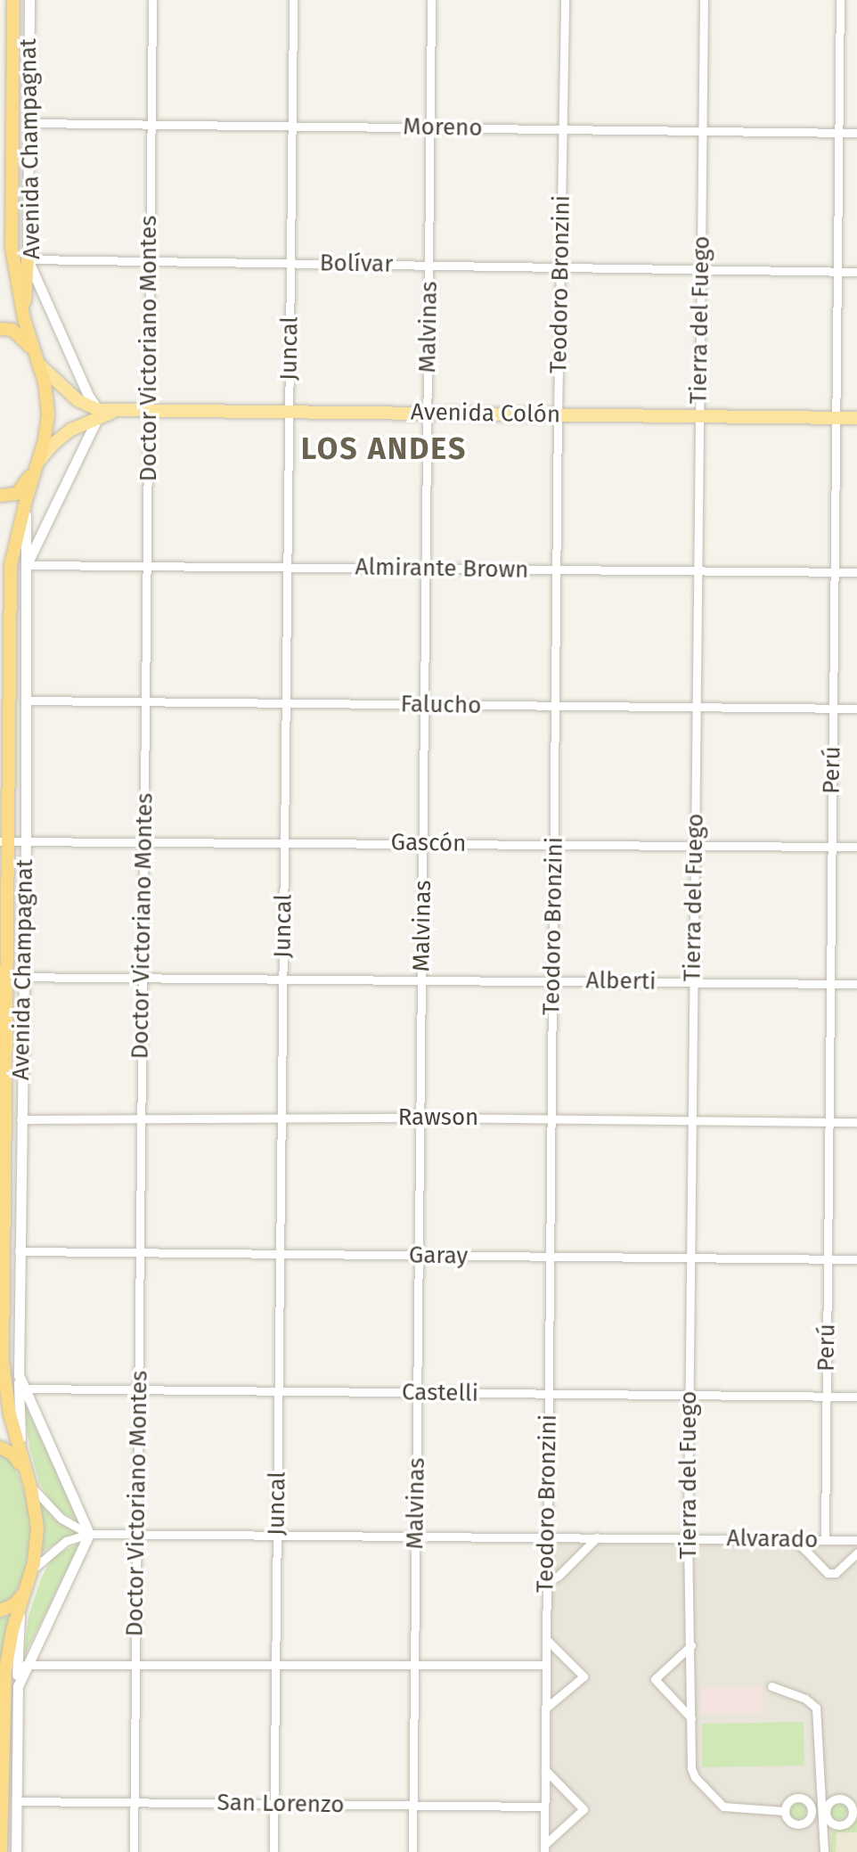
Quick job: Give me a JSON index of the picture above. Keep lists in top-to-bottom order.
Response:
{
  "streets": {
    "highway": ["Avenida Champagnat", "Avenida Colón"],
    "street": [
      "Moreno",
      "Bolívar",
      "Teodoro Bronzini",
      "Tierra del Fuego",
      "Malvinas",
      "Doctor Victoriano Montes",
      "Juncal",
      "Almirante Brown",
      "Falucho",
      "Perú",
      "Gascón",
      "Alberti",
      "Rawson",
      "Garay",
      "Castelli",
      "Alvarado",
      "San Lorenzo"
    ]
  },
  "crossings": [
    ["Moreno", "Avenida Champagnat"],
    ["Moreno", "Teodoro Bronzini"],
    ["Moreno", "Tierra del Fuego"],
    ["Moreno", "Malvinas"],
    ["Moreno", "Doctor Victoriano Montes"],
    ["Moreno", "Juncal"],
    ["Moreno", "Perú"],
    ["Avenida Champagnat", "Bolívar"],
    ["Avenida Champagnat", "Avenida Colón"],
    ["Avenida Champagnat", "Almirante Brown"],
    ["Avenida Champagnat", "Falucho"],
    ["Avenida Champagnat", "Gascón"],
    ["Avenida Champagnat", "Alberti"],
    ["Avenida Champagnat", "Rawson"],
    ["Avenida Champagnat", "Garay"],
    ["Avenida Champagnat", "Castelli"],
    ["Avenida Champagnat", "Alvarado"],
    ["Avenida Champagnat", "San Lorenzo"],
    ["Bolívar", "Teodoro Bronzini"],
    ["Bolívar", "Tierra del Fuego"],
    ["Bolívar", "Malvinas"],
    ["Bolívar", "Doctor Victoriano Montes"],
    ["Bolívar", "Juncal"],
    ["Bolívar", "Perú"],
    ["Teodoro Bronzini", "Avenida Colón"],
    ["Teodoro Bronzini", "Almirante Brown"],
    ["Teodoro Bronzini", "Falucho"],
    ["Teodoro Bronzini", "Gascón"],
    ["Teodoro Bronzini", "Alberti"],
    ["Teodoro Bronzini", "Rawson"],
    ["Teodoro Bronzini", "Garay"],
    ["Teodoro Bronzini", "Castelli"],
    ["Teodoro Bronzini", "Alvarado"],
    ["Teodoro Bronzini", "San Lorenzo"],
    ["Tierra del Fuego", "Avenida Colón"],
    ["Tierra del Fuego", "Almirante Brown"],
    ["Tierra del Fuego", "Falucho"],
    ["Tierra del Fuego", "Gascón"],
    ["Tierra del Fuego", "Alberti"],
    ["Tierra del Fuego", "Rawson"],
    ["Tierra del Fuego", "Garay"],
    ["Tierra del Fuego", "Castelli"],
    ["Tierra del Fuego", "Alvarado"],
    ["Malvinas", "Avenida Colón"],
    ["Malvinas", "Almirante Brown"],
    ["Malvinas", "Falucho"],
    ["Malvinas", "Gascón"],
    ["Malvinas", "Alberti"],
    ["Malvinas", "Rawson"],
    ["Malvinas", "Garay"],
    ["Malvinas", "Castelli"],
    ["Malvinas", "Alvarado"],
    ["Malvinas", "San Lorenzo"],
    ["Doctor Victoriano Montes", "Avenida Colón"],
    ["Doctor Victoriano Montes", "Almirante Brown"],
    ["Doctor Victoriano Montes", "Falucho"],
    ["Doctor Victoriano Montes", "Gascón"],
    ["Doctor Victoriano Montes", "Alberti"],
    ["Doctor Victoriano Montes", "Rawson"],
    ["Doctor Victoriano Montes", "Garay"],
    ["Doctor Victoriano Montes", "Castelli"],
    ["Doctor Victoriano Montes", "Alvarado"],
    ["Doctor Victoriano Montes", "San Lorenzo"],
    ["Juncal", "Avenida Colón"],
    ["Juncal", "Almirante Brown"],
    ["Juncal", "Falucho"],
    ["Juncal", "Gascón"],
    ["Juncal", "Alberti"],
    ["Juncal", "Rawson"],
    ["Juncal", "Garay"],
    ["Juncal", "Castelli"],
    ["Juncal", "Alvarado"],
    ["Juncal", "San Lorenzo"],
    ["Avenida Colón", "Perú"],
    ["Almirante Brown", "Perú"],
    ["Falucho", "Perú"],
    ["Perú", "Gascón"],
    ["Perú", "Alberti"],
    ["Perú", "Rawson"],
    ["Perú", "Garay"],
    ["Perú", "Castelli"],
    ["Perú", "Alvarado"]
  ],
  "districts": ["LOS ANDES"]
}
